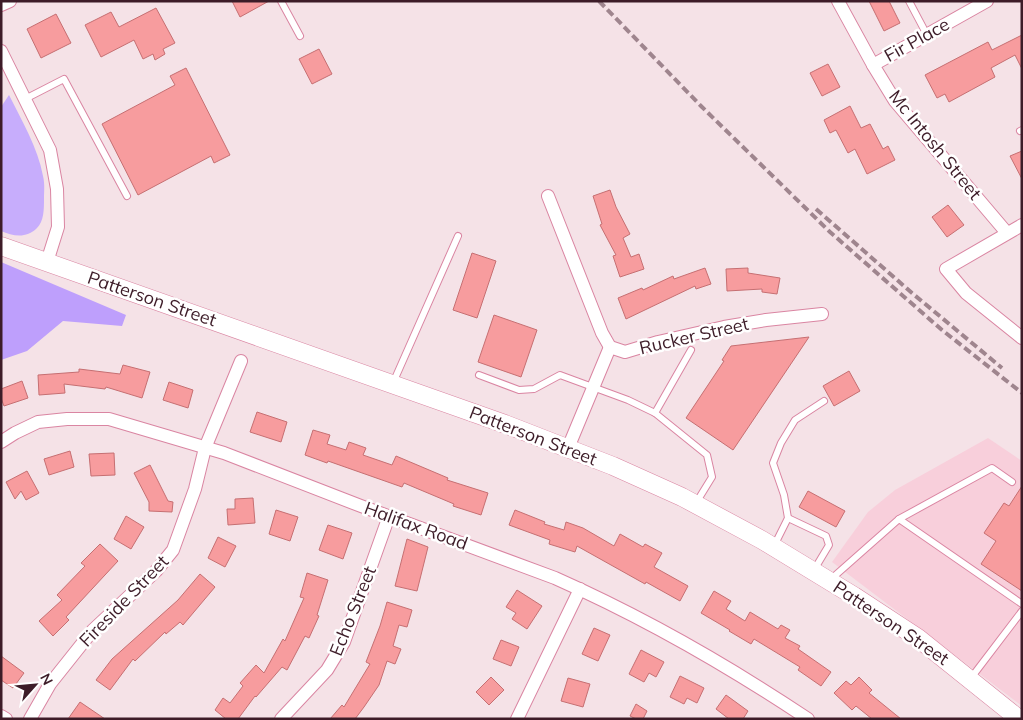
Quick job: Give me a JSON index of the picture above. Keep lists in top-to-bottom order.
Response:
{
  "streets": {
    "main road": ["Patterson Street"],
    "street": [
      "Fir Place",
      "Mc Intosh Street",
      "Rucker Street",
      "Halifax Road",
      "Fireside Street",
      "Echo Street"
    ]
  },
  "crossings": [
    ["Fir Place", "Mc Intosh Street"],
    ["Halifax Road", "Fireside Street"],
    ["Halifax Road", "Echo Street"]
  ],
  "north": "top right"
}
